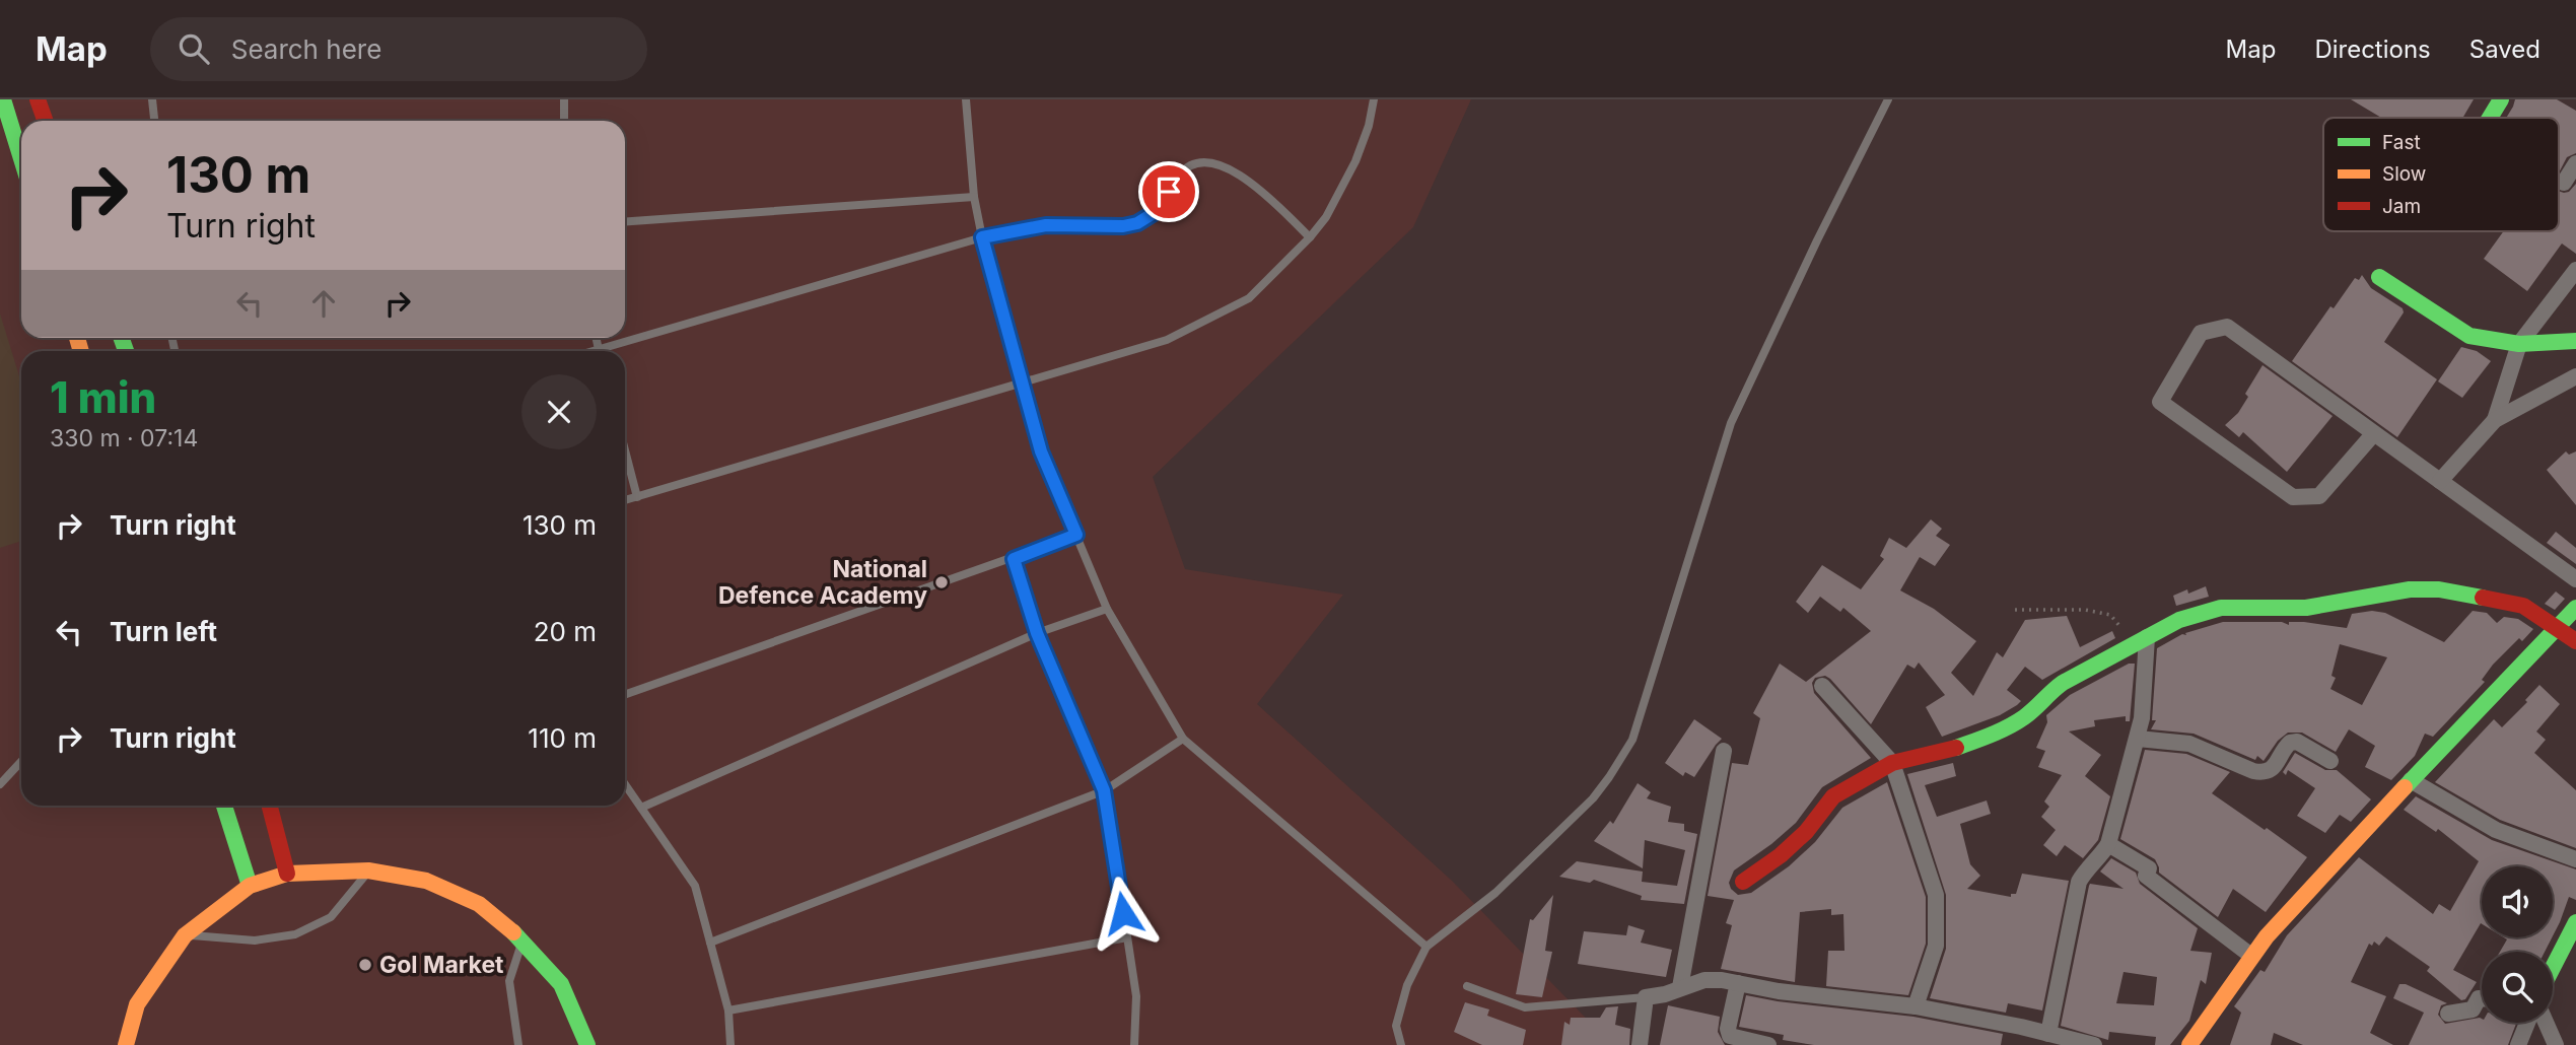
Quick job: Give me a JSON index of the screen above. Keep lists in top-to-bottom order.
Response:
{
  "places": ["National Defence Academy", "Gol Market"],
  "legend": ["Fast", "Slow", "Jam"],
  "page": {
    "header": "Map",
    "search": "Search here",
    "nav": ["Map", "Directions", "Saved"],
    "turn": ["130 m", "Turn right"],
    "heading": ["1 min", "330 m · 07:14"],
    "list": [
      {
        "name": "Turn right",
        "value": "130 m"
      },
      {
        "name": "Turn left",
        "value": "20 m"
      },
      {
        "name": "Turn right",
        "value": "110 m"
      }
    ]
  }
}
